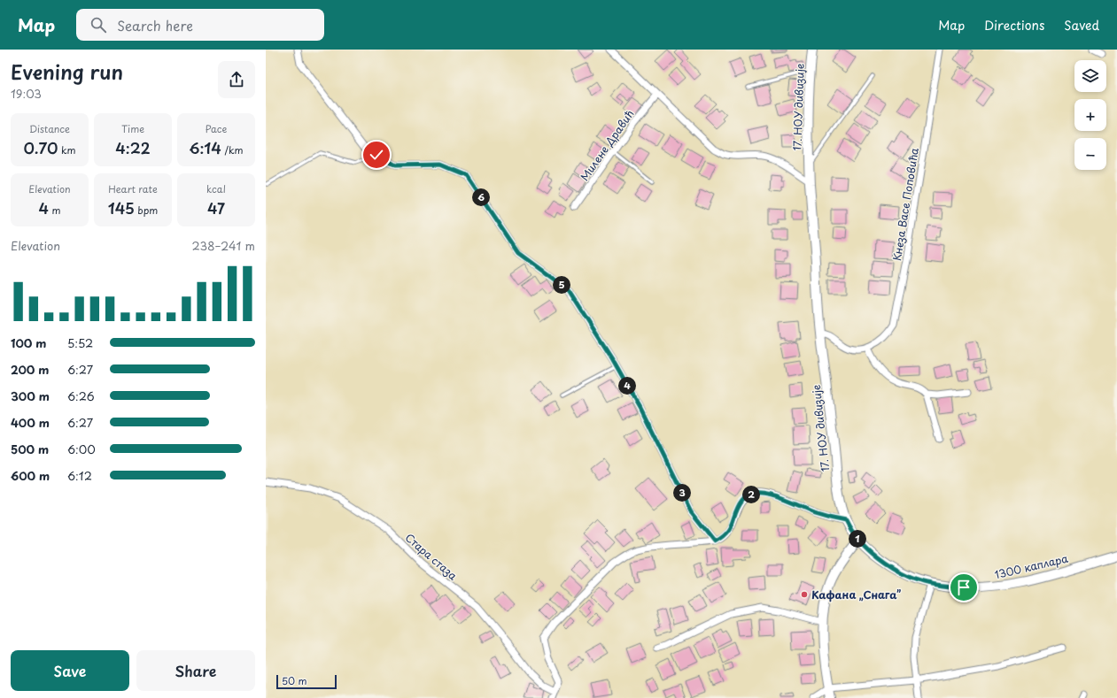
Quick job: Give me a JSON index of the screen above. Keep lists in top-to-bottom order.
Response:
{
  "streets": {
    "street": [
      "17. НОУ дивизије",
      "Милене Дравић",
      "Кнеза Васе Поповића",
      "Стара стаза",
      "1300 каплара"
    ]
  },
  "crossings": [
    ["17. НОУ дивизије", "1300 каплара"]
  ],
  "places": ["Кафана „Снага”"],
  "scale_bar": "50 m",
  "page": {
    "header": "Map",
    "search": "Search here",
    "nav": ["Map", "Directions", "Saved"],
    "heading": ["Evening run", "19:03"],
    "map_buttons": ["+", "−"],
    "stats": [
      ["Distance", "0.70 km"],
      ["Time", "4:22"],
      ["Pace", "6:14 /km"],
      ["Elevation", "4 m"],
      ["Heart rate", "145 bpm"],
      ["kcal", "47"]
    ],
    "pins": [
      "6",
      "5",
      "4",
      "3",
      "2",
      "1"
    ],
    "chart": ["Elevation", "238–241 m"],
    "list": [
      {
        "name": "100 m",
        "note": "5:52"
      },
      {
        "name": "200 m",
        "note": "6:27"
      },
      {
        "name": "300 m",
        "note": "6:26"
      },
      {
        "name": "400 m",
        "note": "6:27"
      },
      {
        "name": "500 m",
        "note": "6:00"
      },
      {
        "name": "600 m",
        "note": "6:12"
      }
    ],
    "buttons": ["Save", "Share"],
    "scale": "50 m"
  }
}
